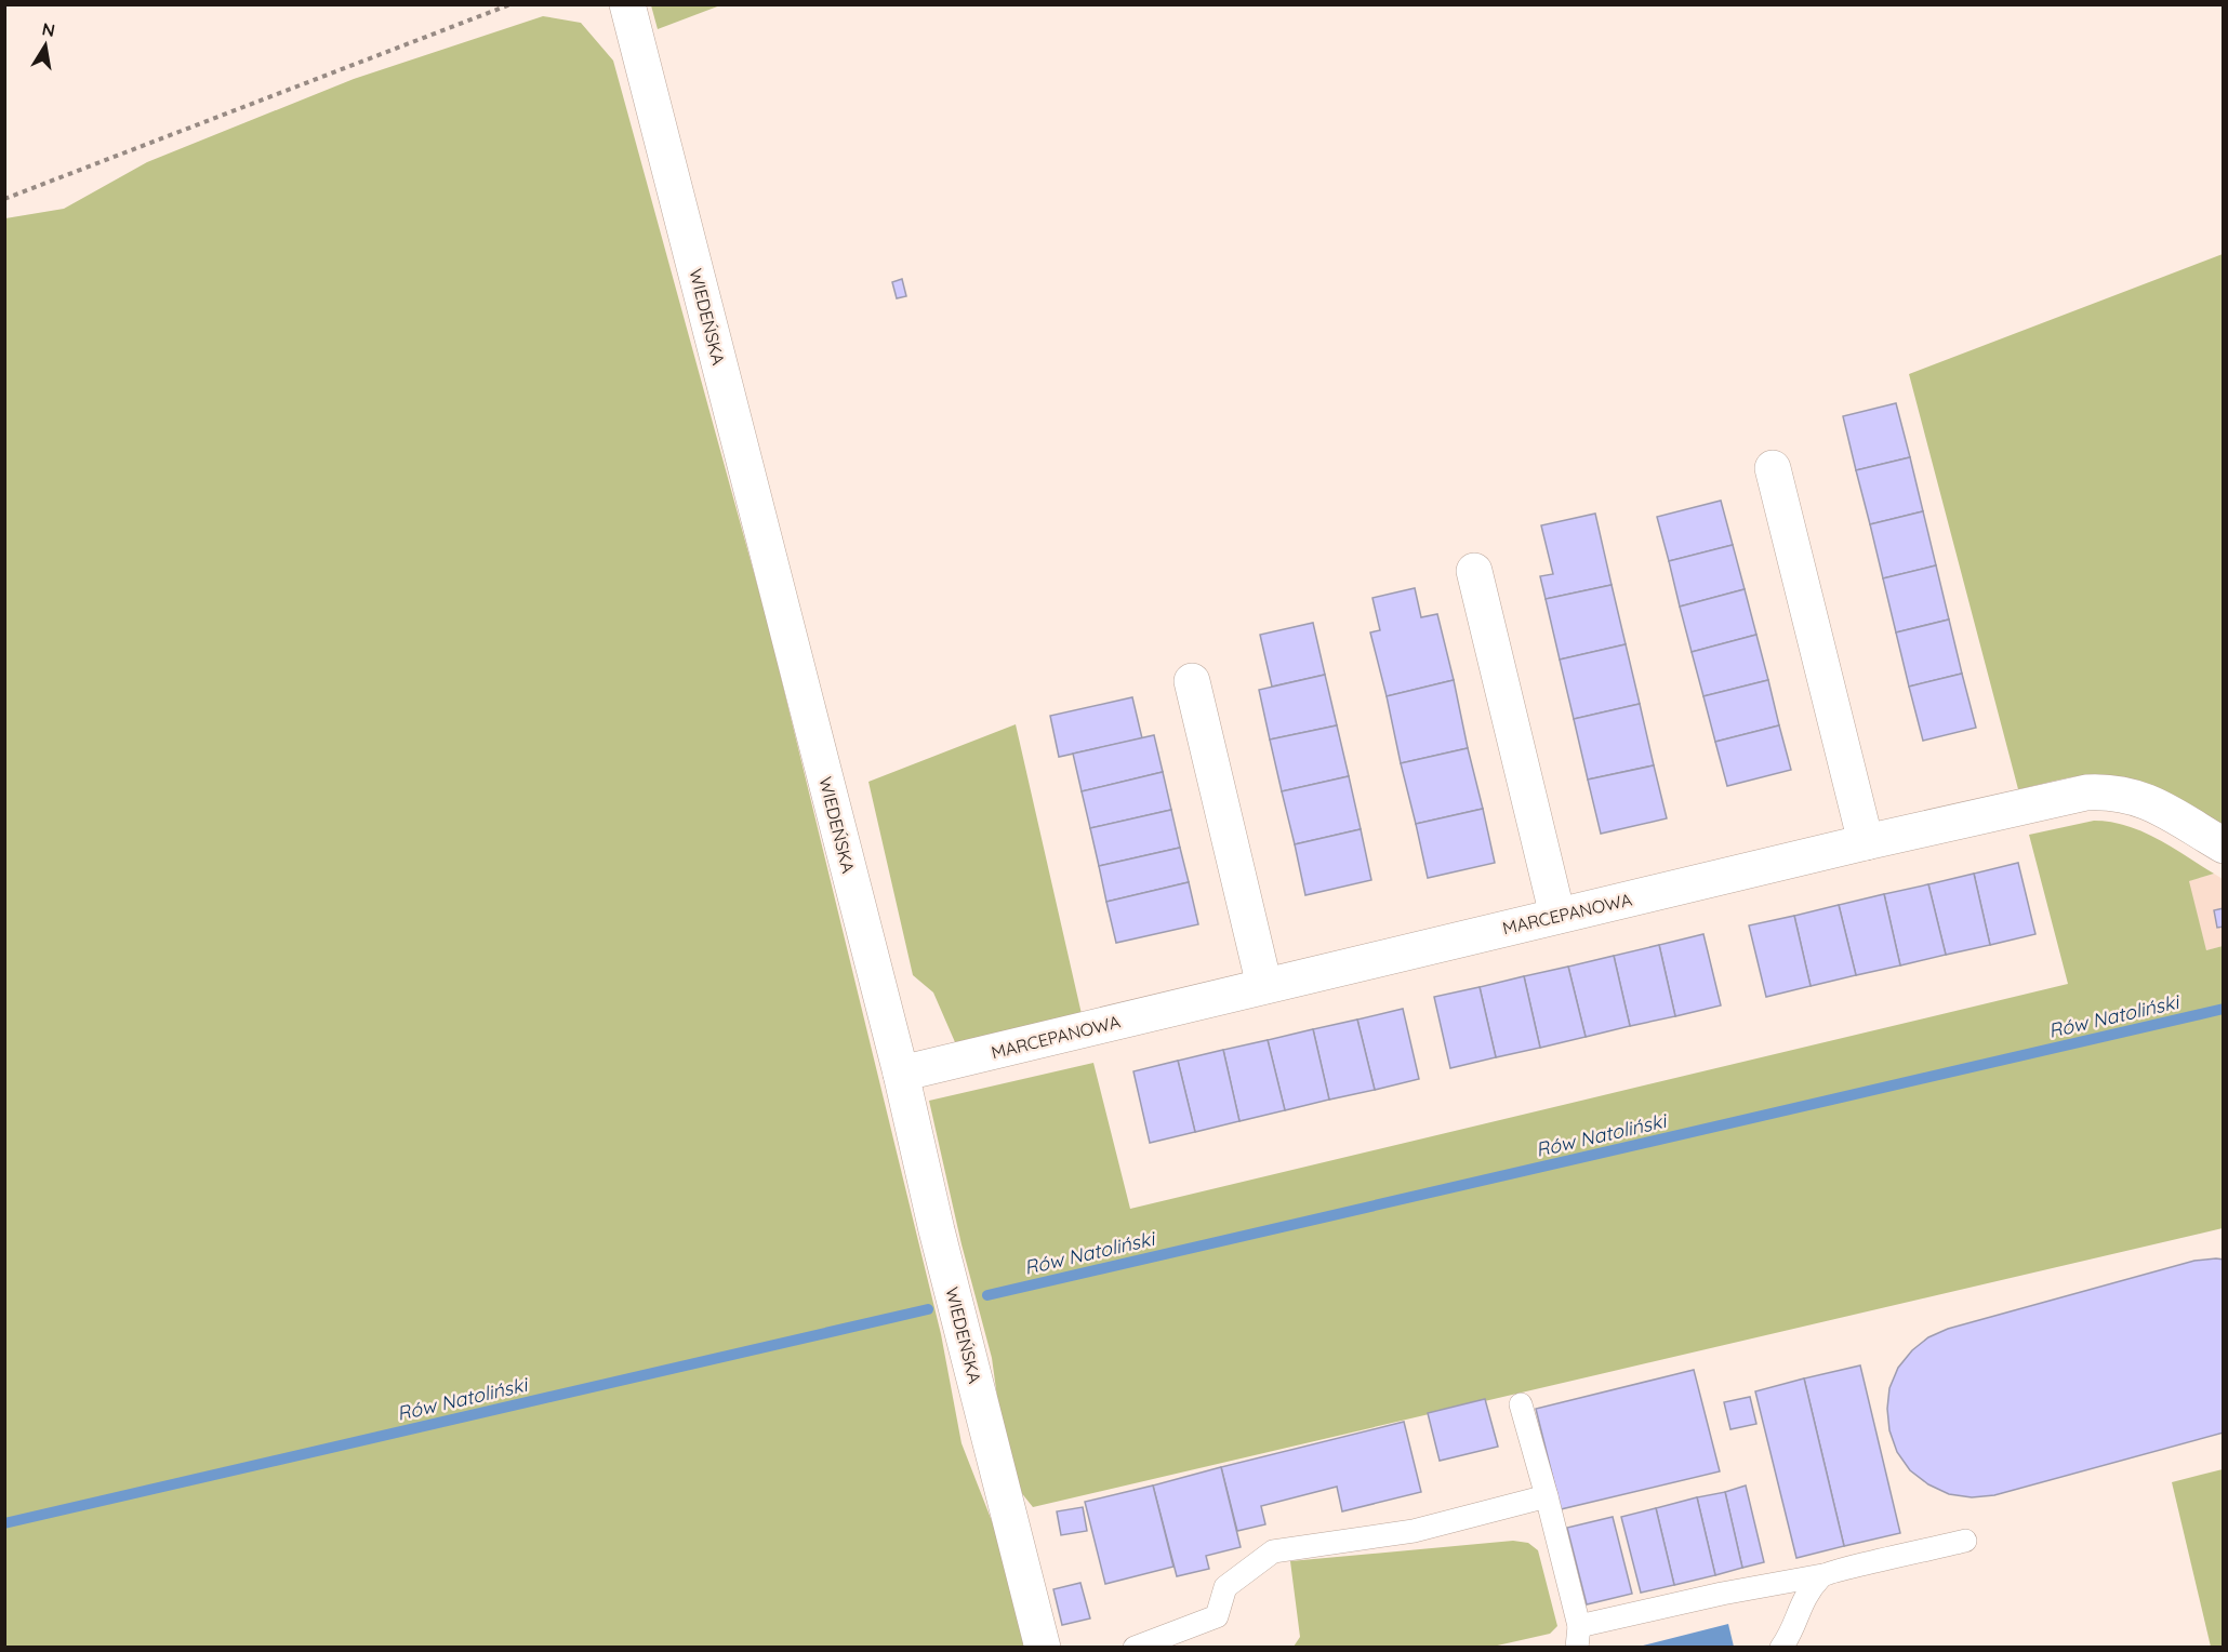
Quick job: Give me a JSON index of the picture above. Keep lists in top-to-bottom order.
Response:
{
  "streets": {
    "street": ["WIEDEŃSKA", "MARCEPANOWA"]
  },
  "crossings": [
    ["WIEDEŃSKA", "MARCEPANOWA"]
  ],
  "water": ["Rów Natoliński"],
  "north": "top"
}
